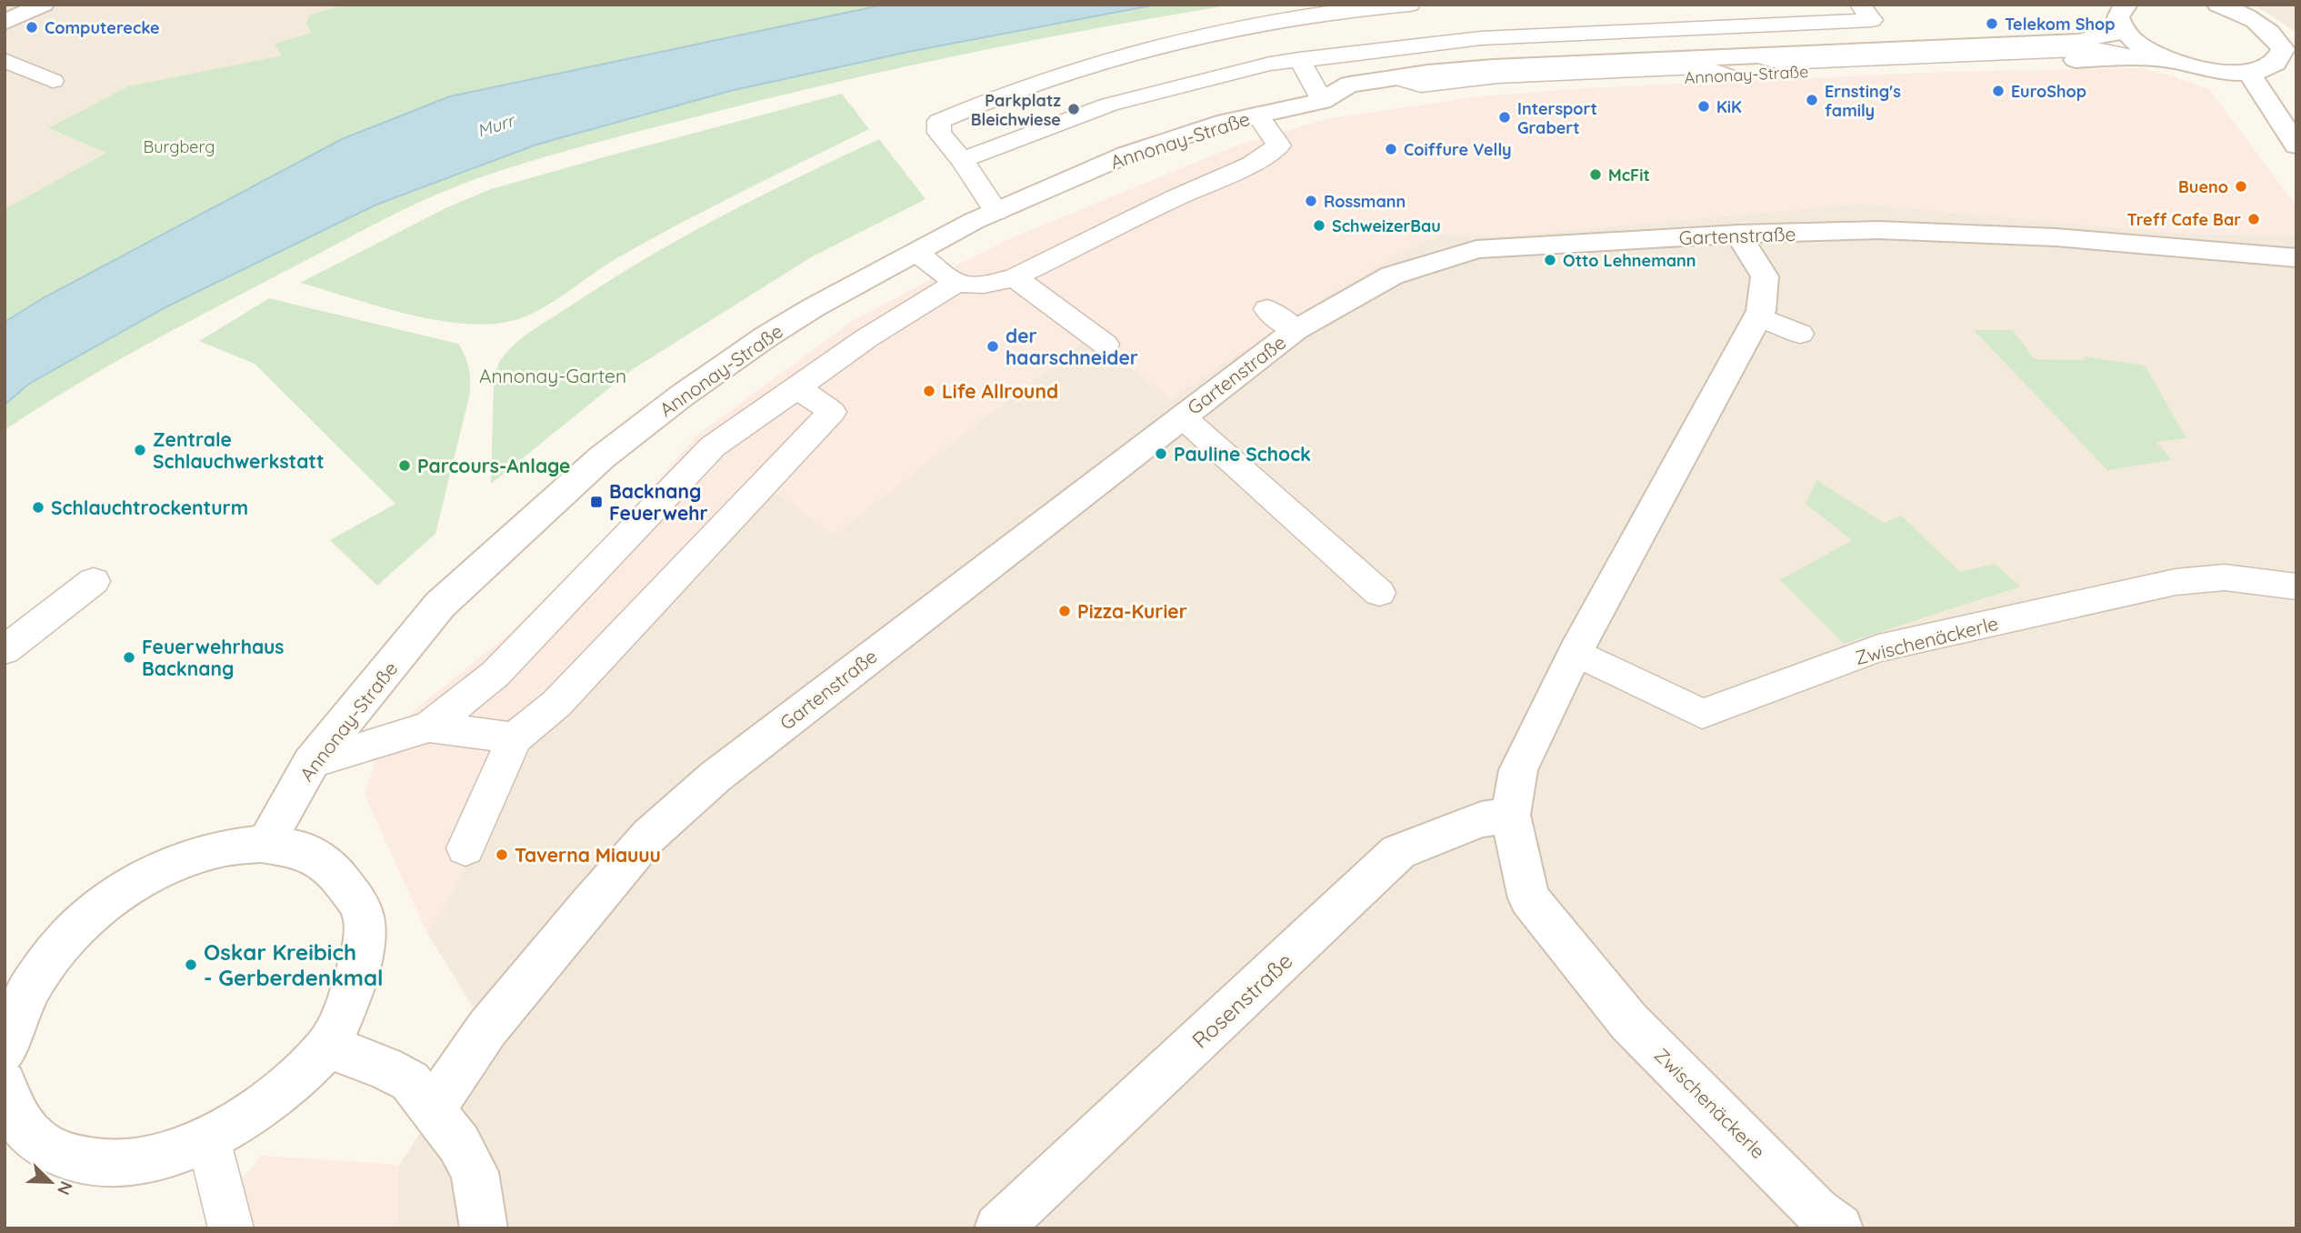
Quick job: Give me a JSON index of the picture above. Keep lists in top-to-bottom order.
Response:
{
  "streets": {
    "street": [
      "Annonay-Straße",
      "Gartenstraße",
      "Zwischenäckerle",
      "Rosenstraße"
    ]
  },
  "crossings": [
    ["Gartenstraße", "Zwischenäckerle"],
    ["Zwischenäckerle", "Rosenstraße"]
  ],
  "water": ["Murr"],
  "parks": ["Burgberg", "Annonay-Garten"],
  "places": {
    "other": [
      "Telekom Shop",
      "Computerecke",
      "EuroShop",
      "Ernsting's family",
      "KiK",
      "Parkplatz Bleichwiese",
      "Intersport Grabert",
      "Coiffure Velly",
      "McFit",
      "Bueno",
      "Rossmann",
      "Treff Cafe Bar",
      "SchweizerBau",
      "Otto Lehnemann",
      "der haarschneider",
      "Life Allround",
      "Zentrale Schlauchwerkstatt",
      "Pauline Schock",
      "Parcours-Anlage",
      "Schlauchtrockenturm",
      "Pizza-Kurier",
      "Feuerwehrhaus Backnang",
      "Taverna Miauuu",
      "Oskar Kreibich - Gerberdenkmal"
    ],
    "transit": ["Backnang Feuerwehr"]
  },
  "north": "bottom right"
}
